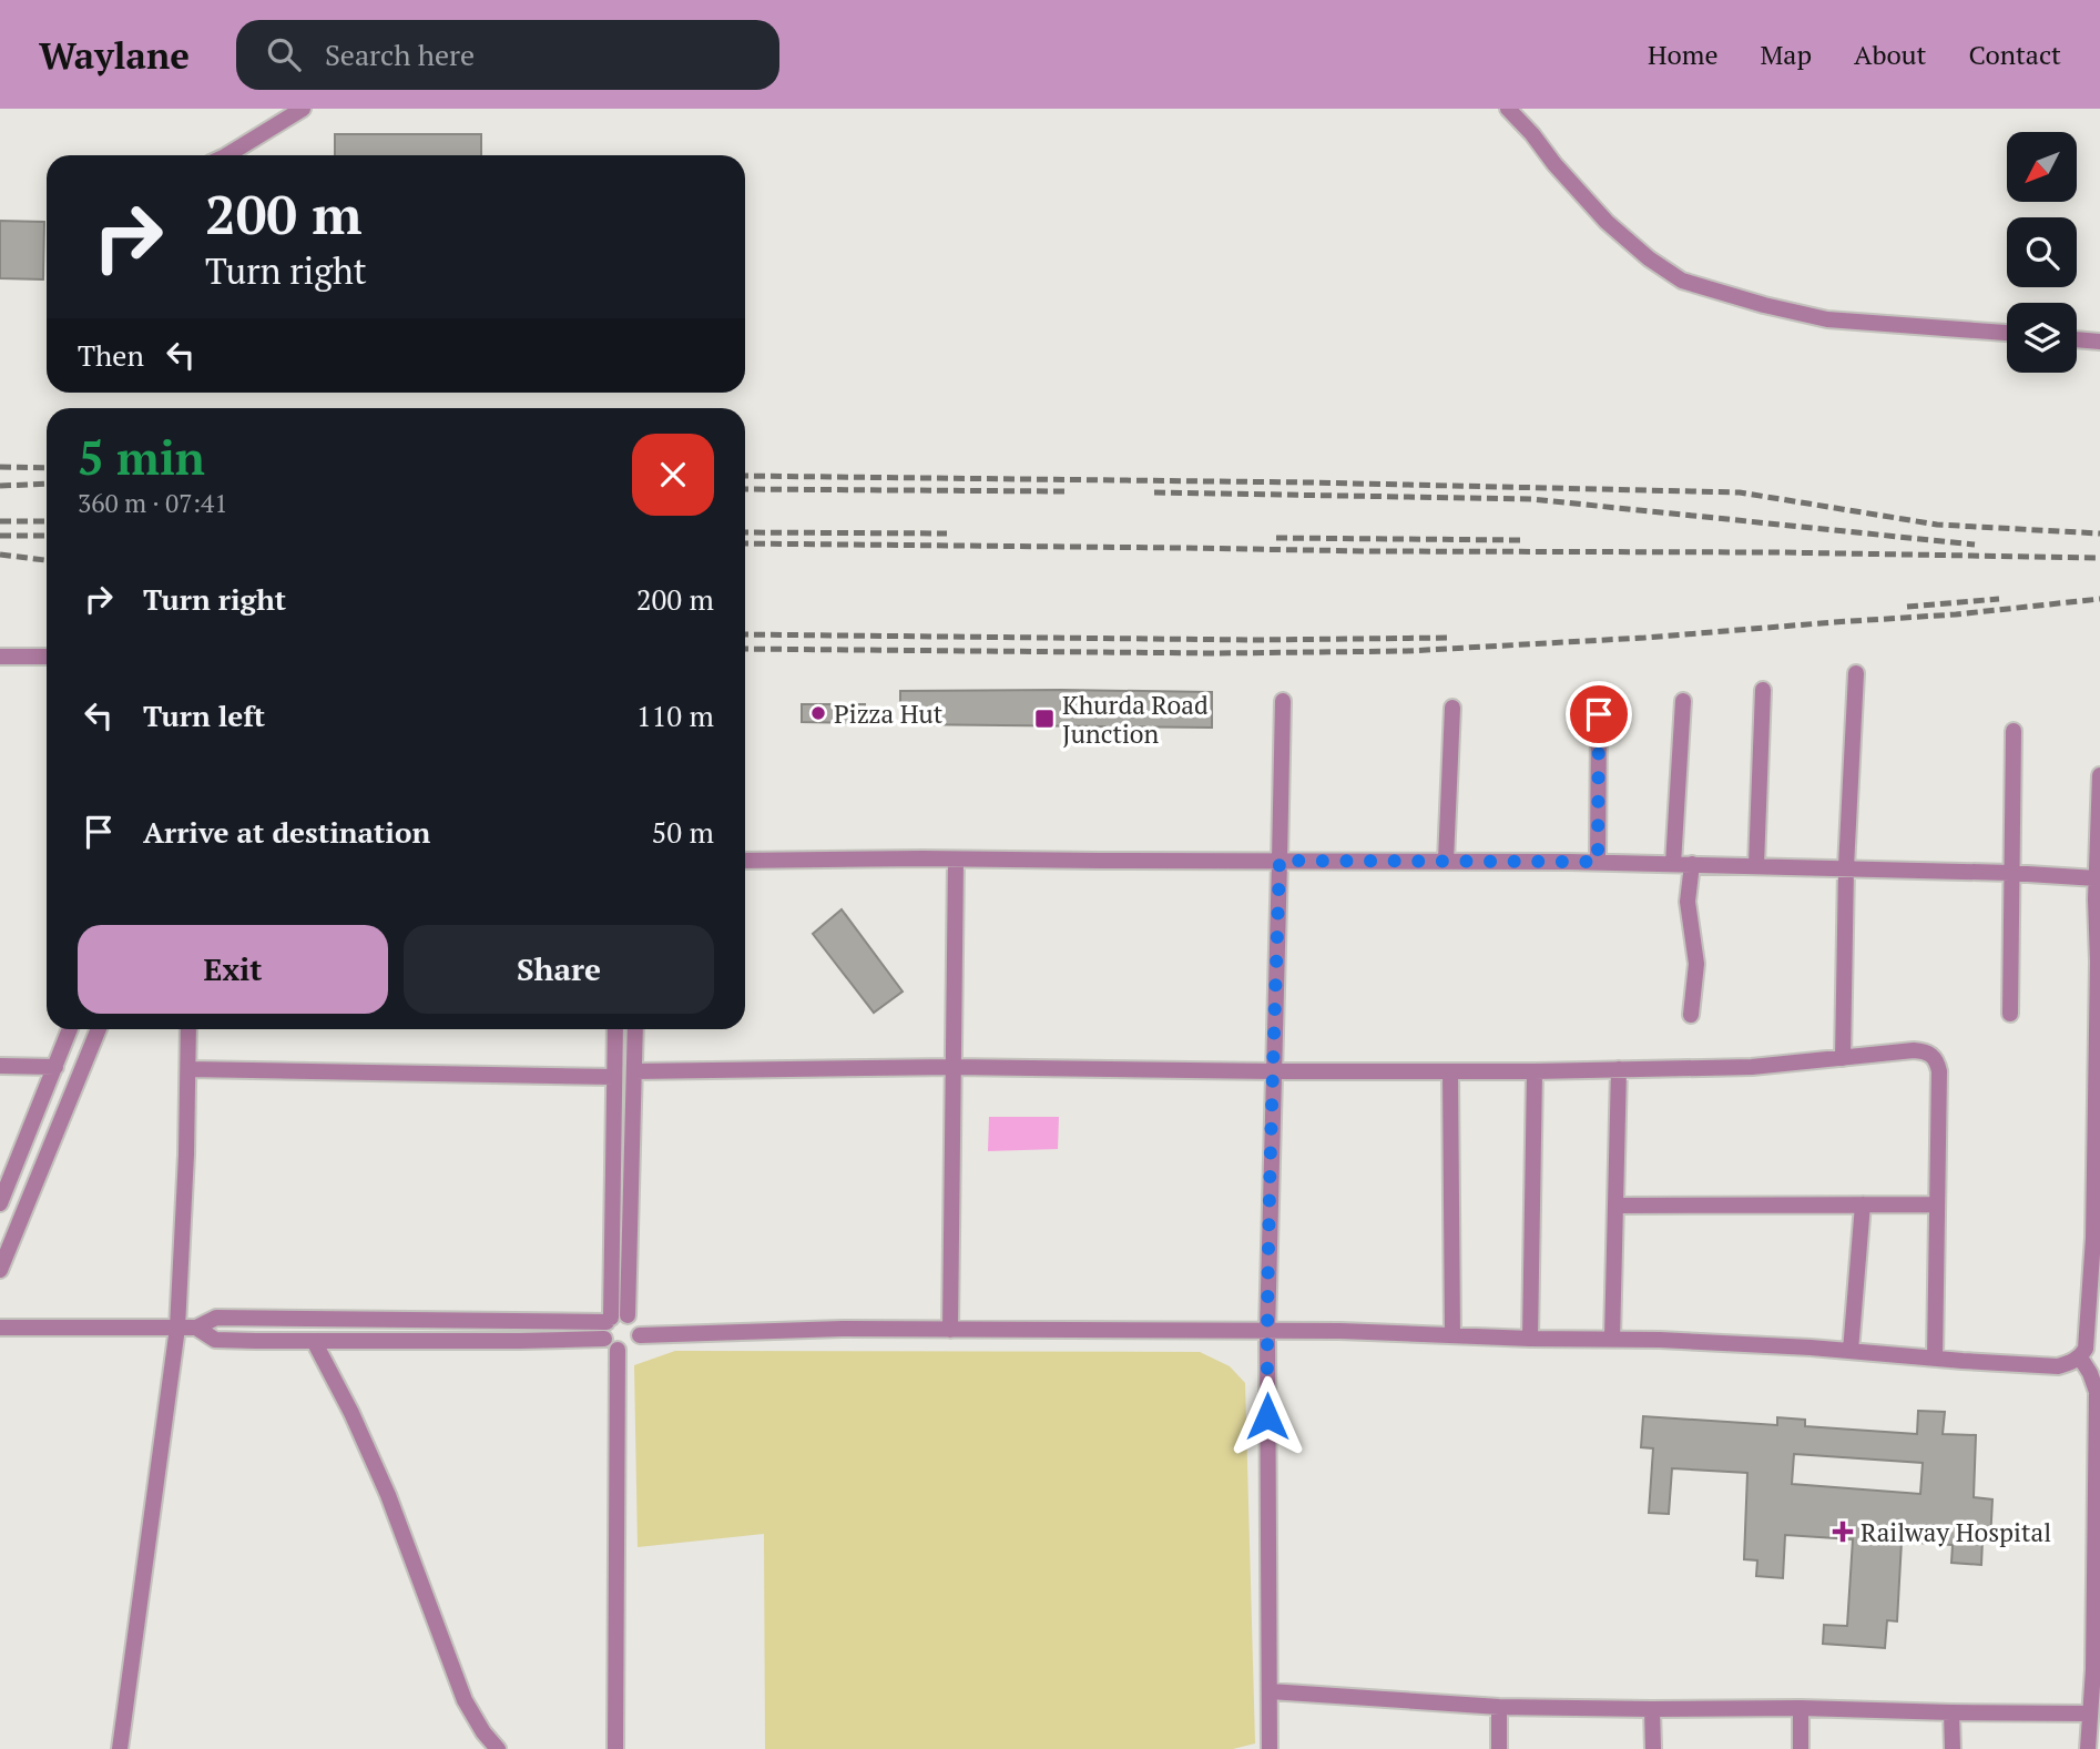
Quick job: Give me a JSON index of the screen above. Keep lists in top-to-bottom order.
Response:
{
  "places": {
    "other": ["Pizza Hut"],
    "transit": ["Khurda Road Junction"],
    "health": ["Railway Hospital"]
  },
  "north": "bottom left",
  "page": {
    "header": "Waylane",
    "search": "Search here",
    "nav": [
      "Home",
      "Map",
      "About",
      "Contact"
    ],
    "turn": ["200 m", "Turn right"],
    "then": "Then",
    "heading": ["5 min", "360 m · 07:41"],
    "list": [
      {
        "name": "Turn right",
        "value": "200 m"
      },
      {
        "name": "Turn left",
        "value": "110 m"
      },
      {
        "name": "Arrive at destination",
        "value": "50 m"
      }
    ],
    "buttons": ["Exit", "Share"]
  }
}
